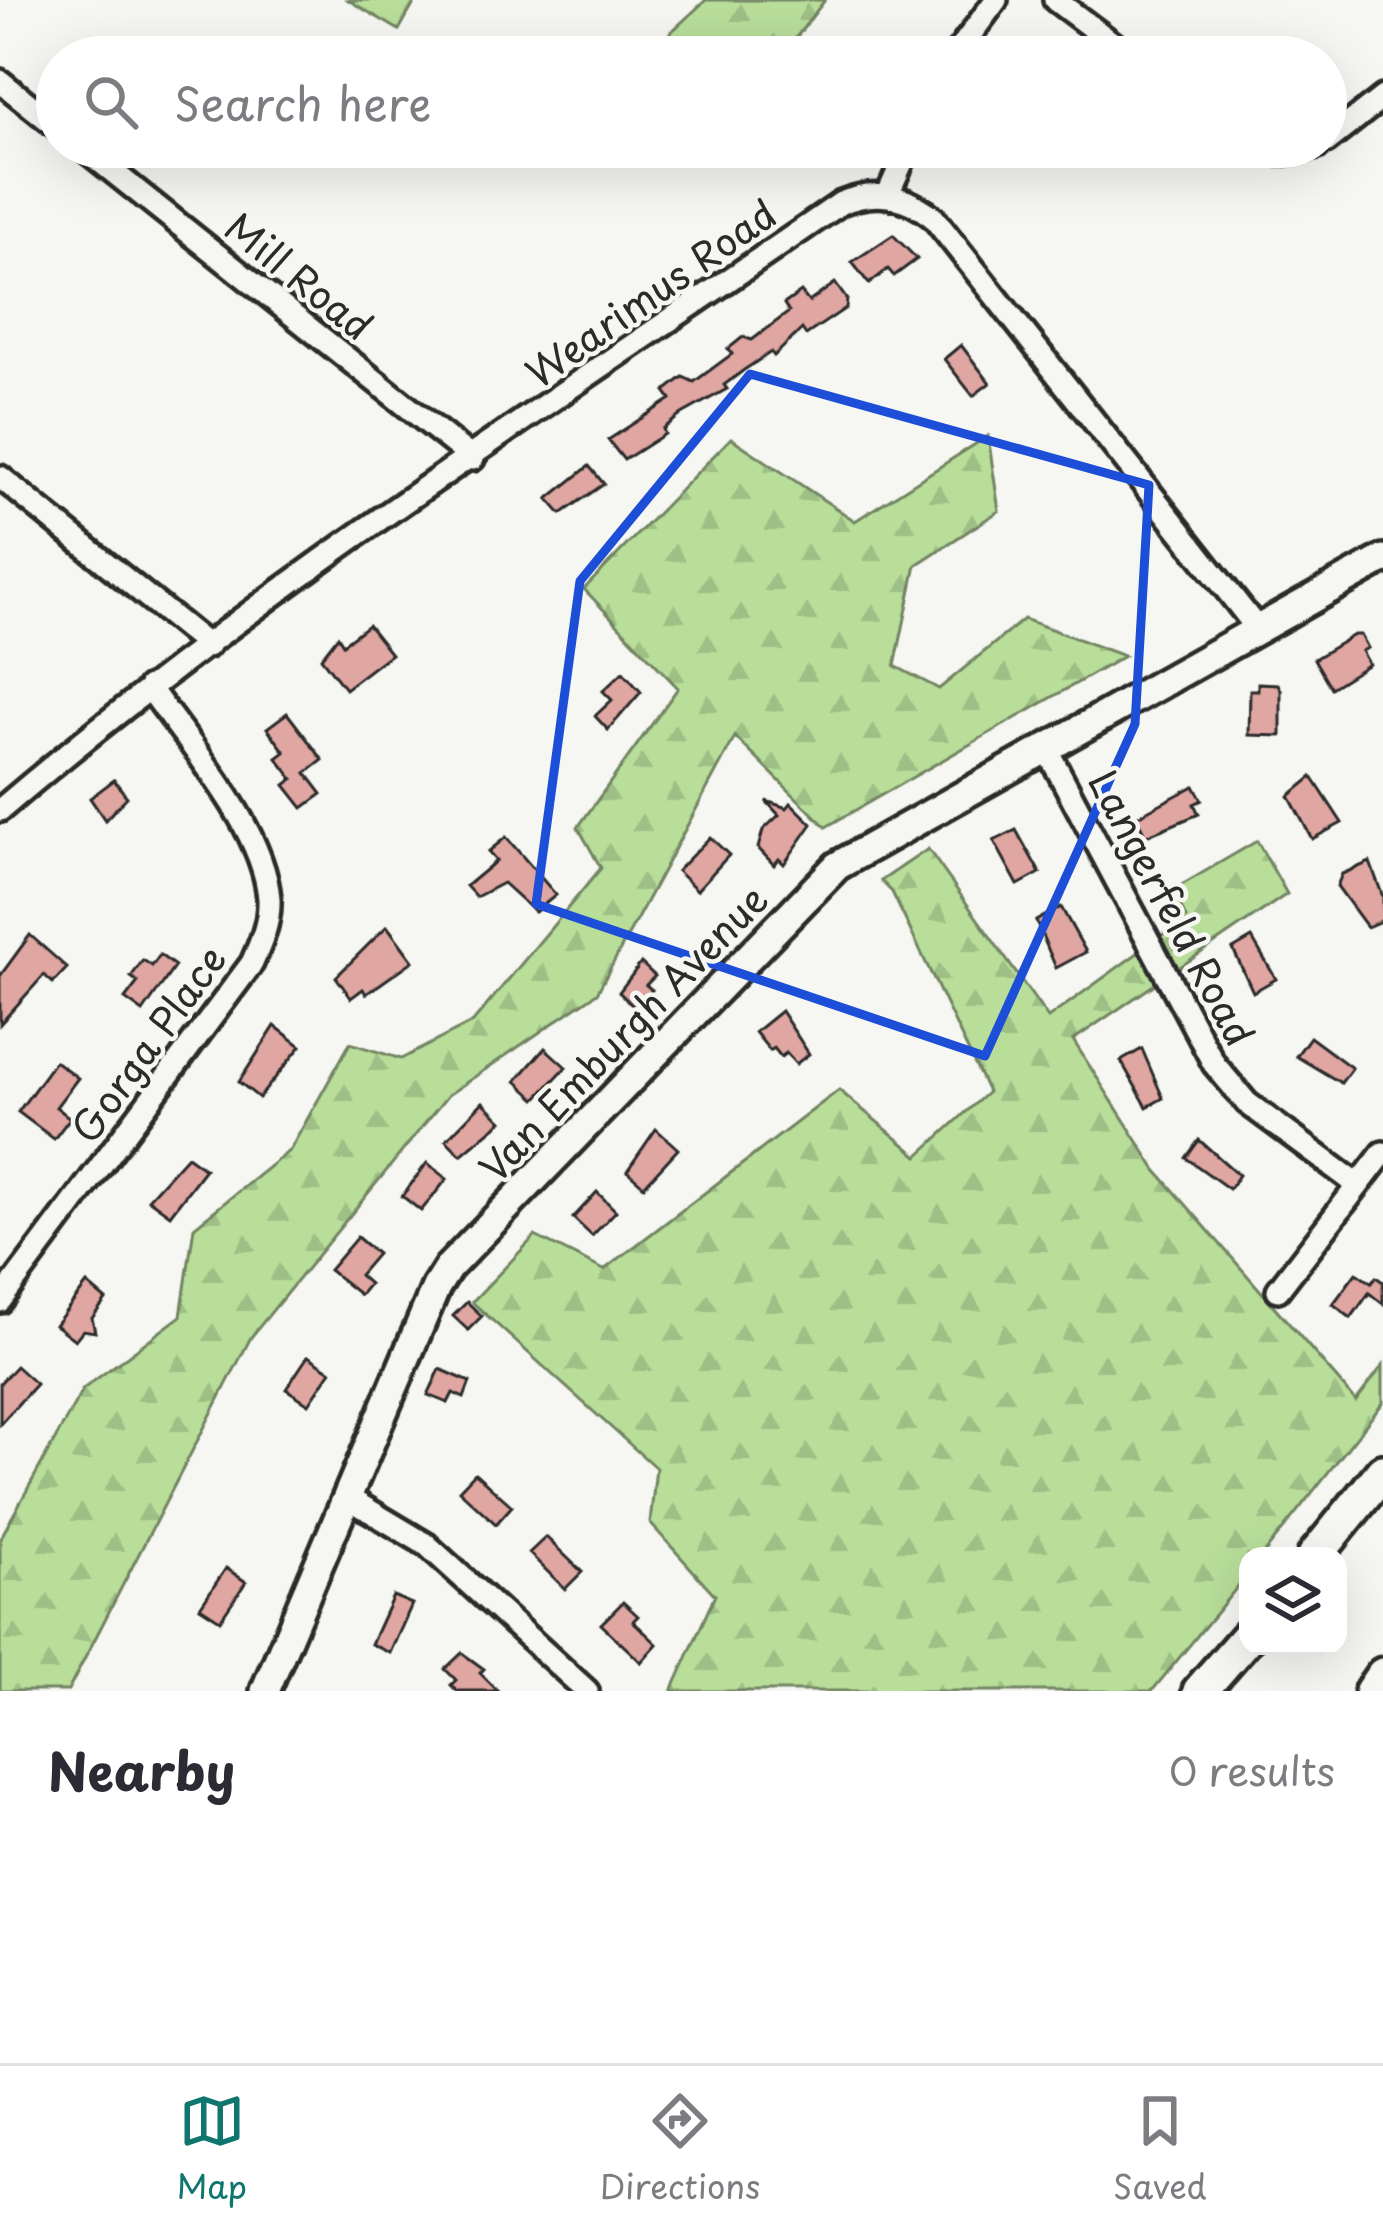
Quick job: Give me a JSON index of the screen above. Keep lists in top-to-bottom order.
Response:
{
  "streets": {
    "main road": ["Van Emburgh Avenue"],
    "street": [
      "Mill Road",
      "Wearimus Road",
      "Langerfeld Road",
      "Gorga Place"
    ]
  },
  "crossings": [
    ["Mill Road", "Wearimus Road"],
    ["Wearimus Road", "Gorga Place"],
    ["Langerfeld Road", "Van Emburgh Avenue"]
  ],
  "page": {
    "search": "Search here",
    "heading": ["Nearby", "0 results"],
    "nav": ["Map", "Directions", "Saved"]
  }
}
